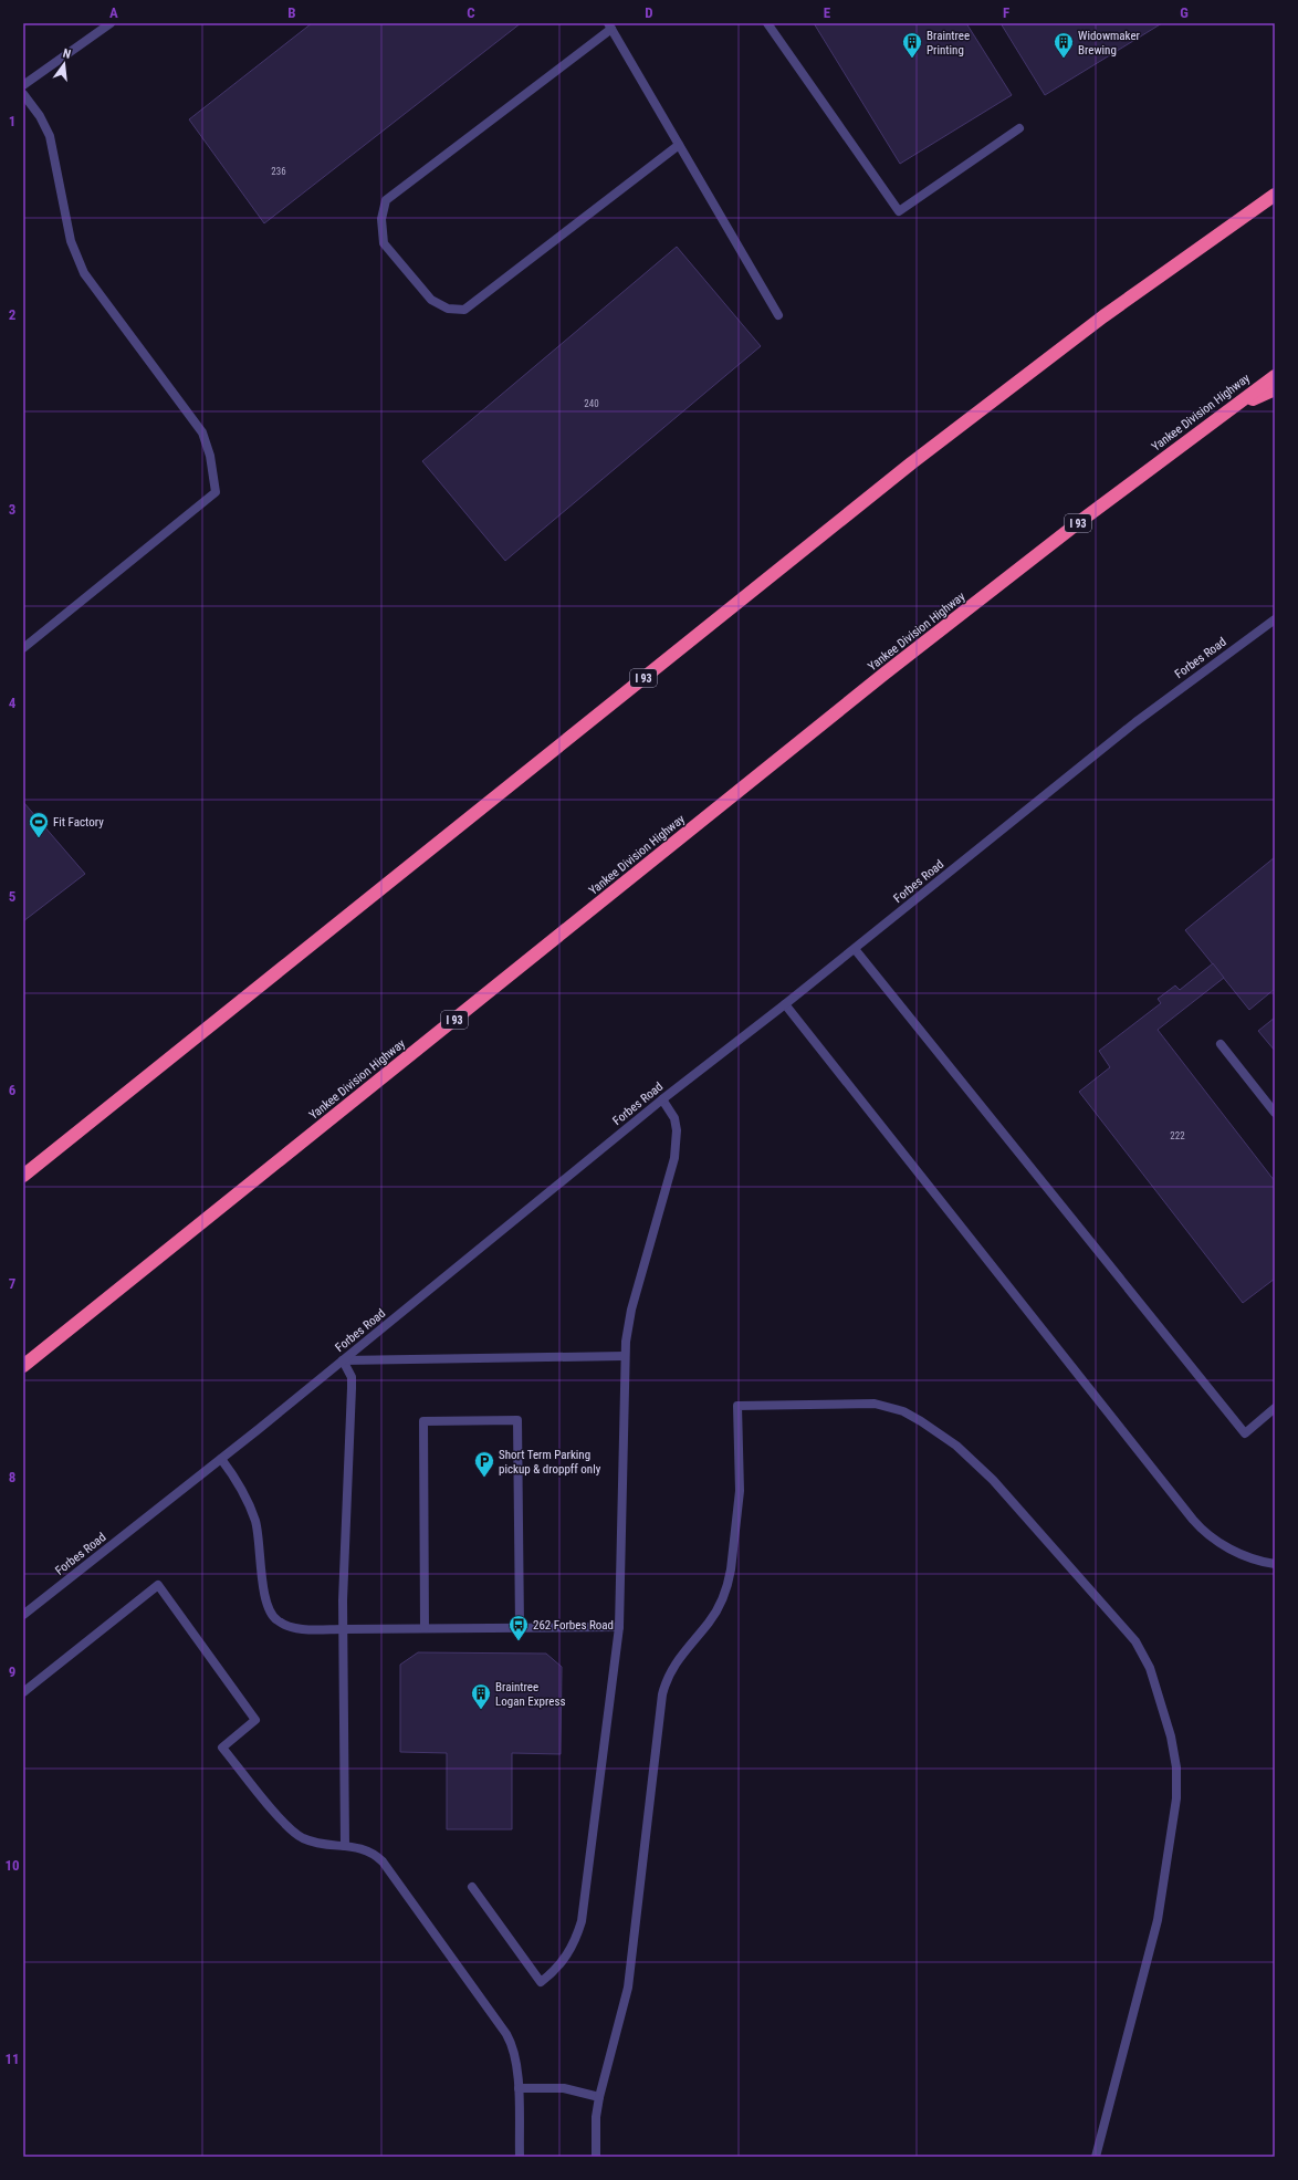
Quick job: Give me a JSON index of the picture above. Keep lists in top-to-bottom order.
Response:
{
  "streets": {
    "highway": ["Yankee Division Highway", "I 93"],
    "street": ["Forbes Road"]
  },
  "places": {
    "building": ["Braintree Printing", "Widowmaker Brewing", "Braintree Logan Express"],
    "sports": ["Fit Factory"],
    "parking": ["Short Term Parking pickup & droppff only"],
    "bus stop": ["262 Forbes Road"]
  },
  "house_numbers": ["236", "240", "222"],
  "north": "top",
  "grid": {
    "columns": [
      "A",
      "B",
      "C",
      "D",
      "E",
      "F",
      "G"
    ],
    "rows": [
      "1",
      "2",
      "3",
      "4",
      "5",
      "6",
      "7",
      "8",
      "9",
      "10",
      "11"
    ]
  }
}
